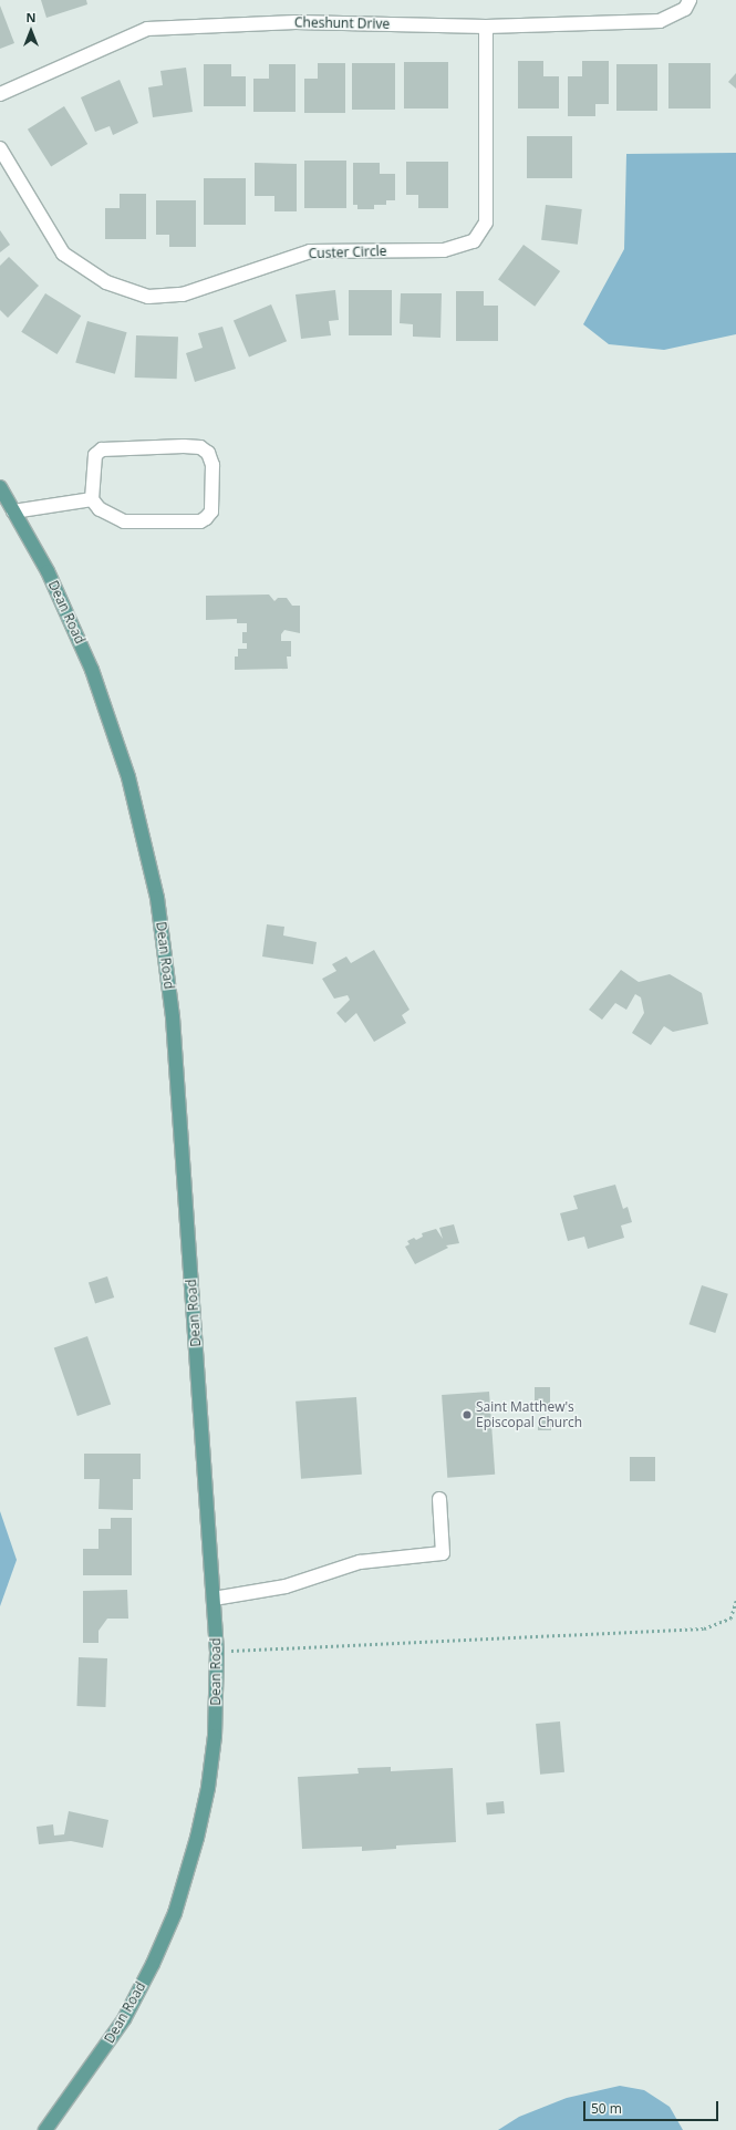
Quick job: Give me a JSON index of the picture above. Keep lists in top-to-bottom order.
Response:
{
  "streets": {
    "main road": ["Dean Road"],
    "street": ["Cheshunt Drive", "Custer Circle"]
  },
  "crossings": [
    ["Cheshunt Drive", "Custer Circle"]
  ],
  "places": ["Saint Matthew's Episcopal Church"],
  "scale_bar": "50 m",
  "north": "top"
}
